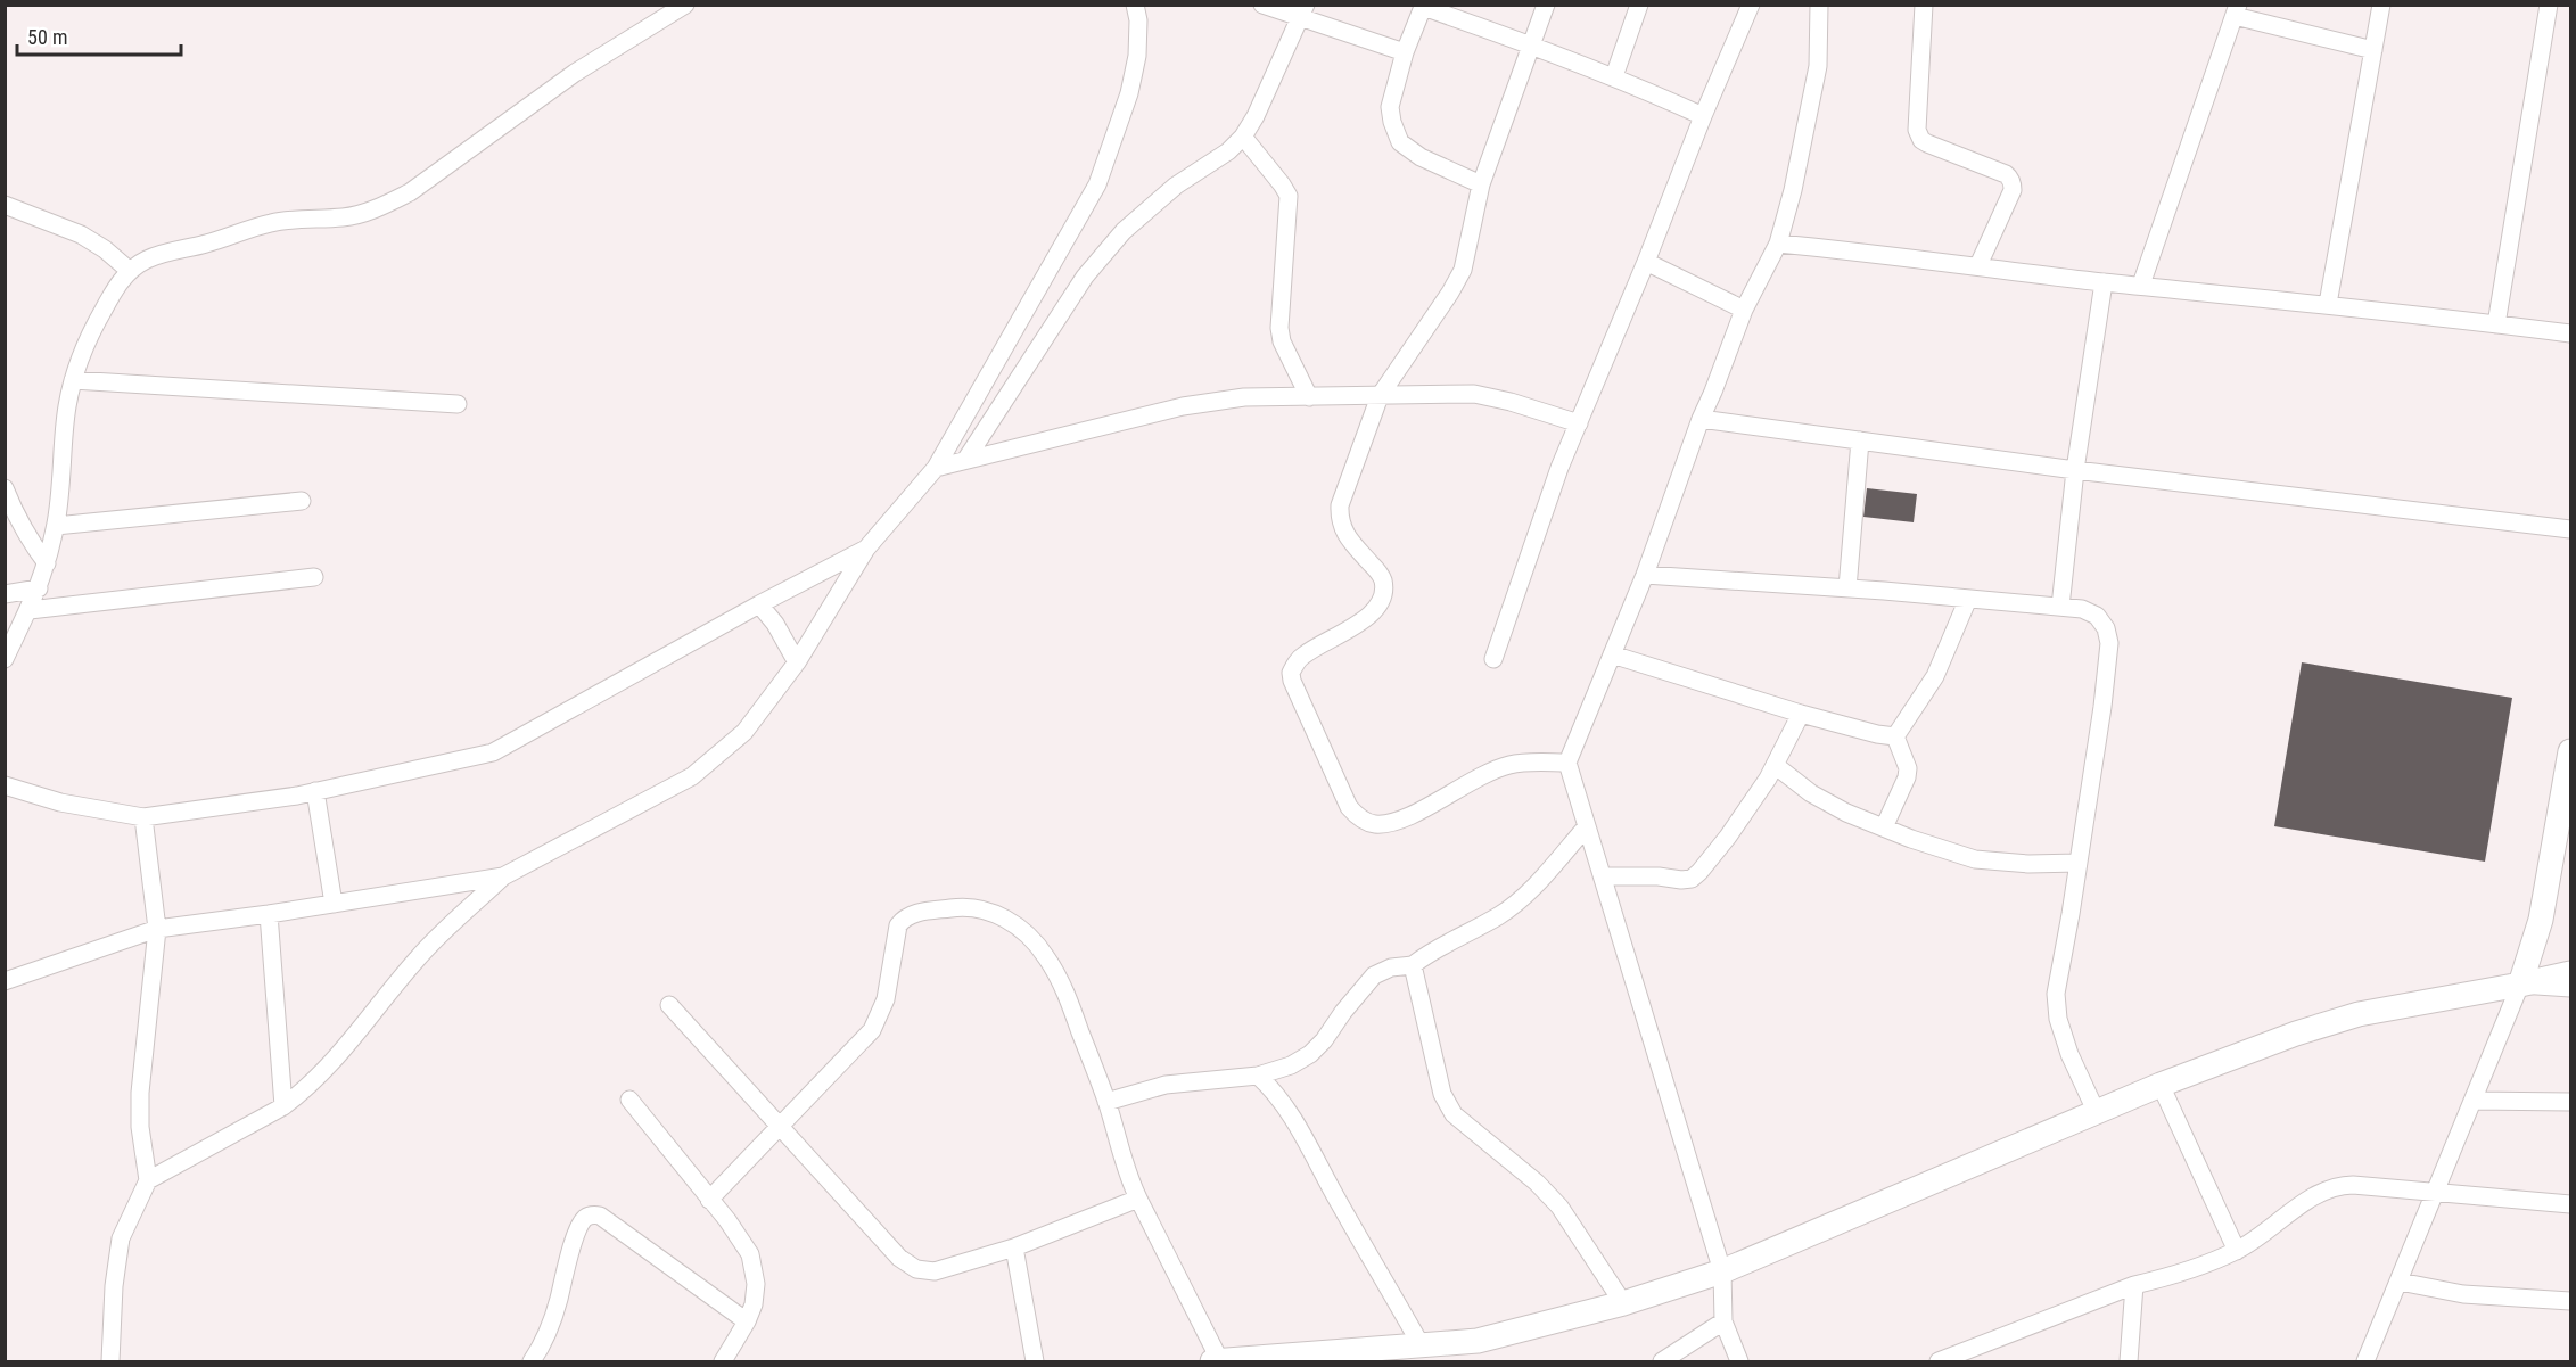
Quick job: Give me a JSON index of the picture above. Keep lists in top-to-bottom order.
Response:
{
  "scale_bar": "50 m"
}
